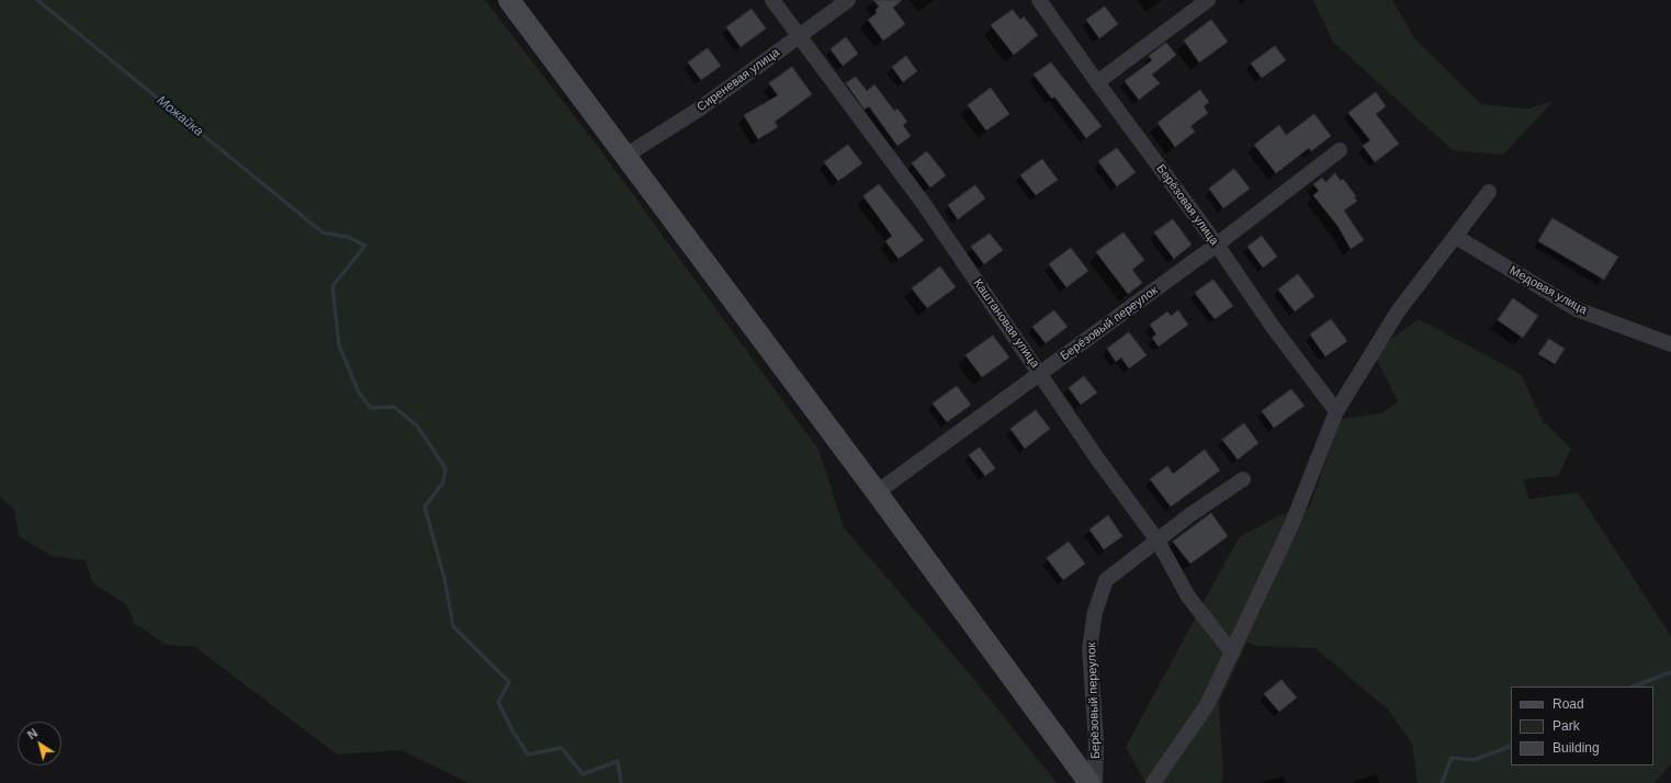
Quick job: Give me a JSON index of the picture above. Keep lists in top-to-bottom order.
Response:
{
  "streets": {
    "street": [
      "Сиреневая улица",
      "Берёзовая улица",
      "Медовая улица",
      "Каштановая улица",
      "Берёзовый переулок"
    ]
  },
  "crossings": [
    ["Сиреневая улица", "Каштановая улица"],
    ["Берёзовая улица", "Берёзовый переулок"],
    ["Каштановая улица", "Берёзовый переулок"]
  ],
  "water": ["Можайка"],
  "legend": ["Road", "Park", "Building"],
  "north": "top left"
}
